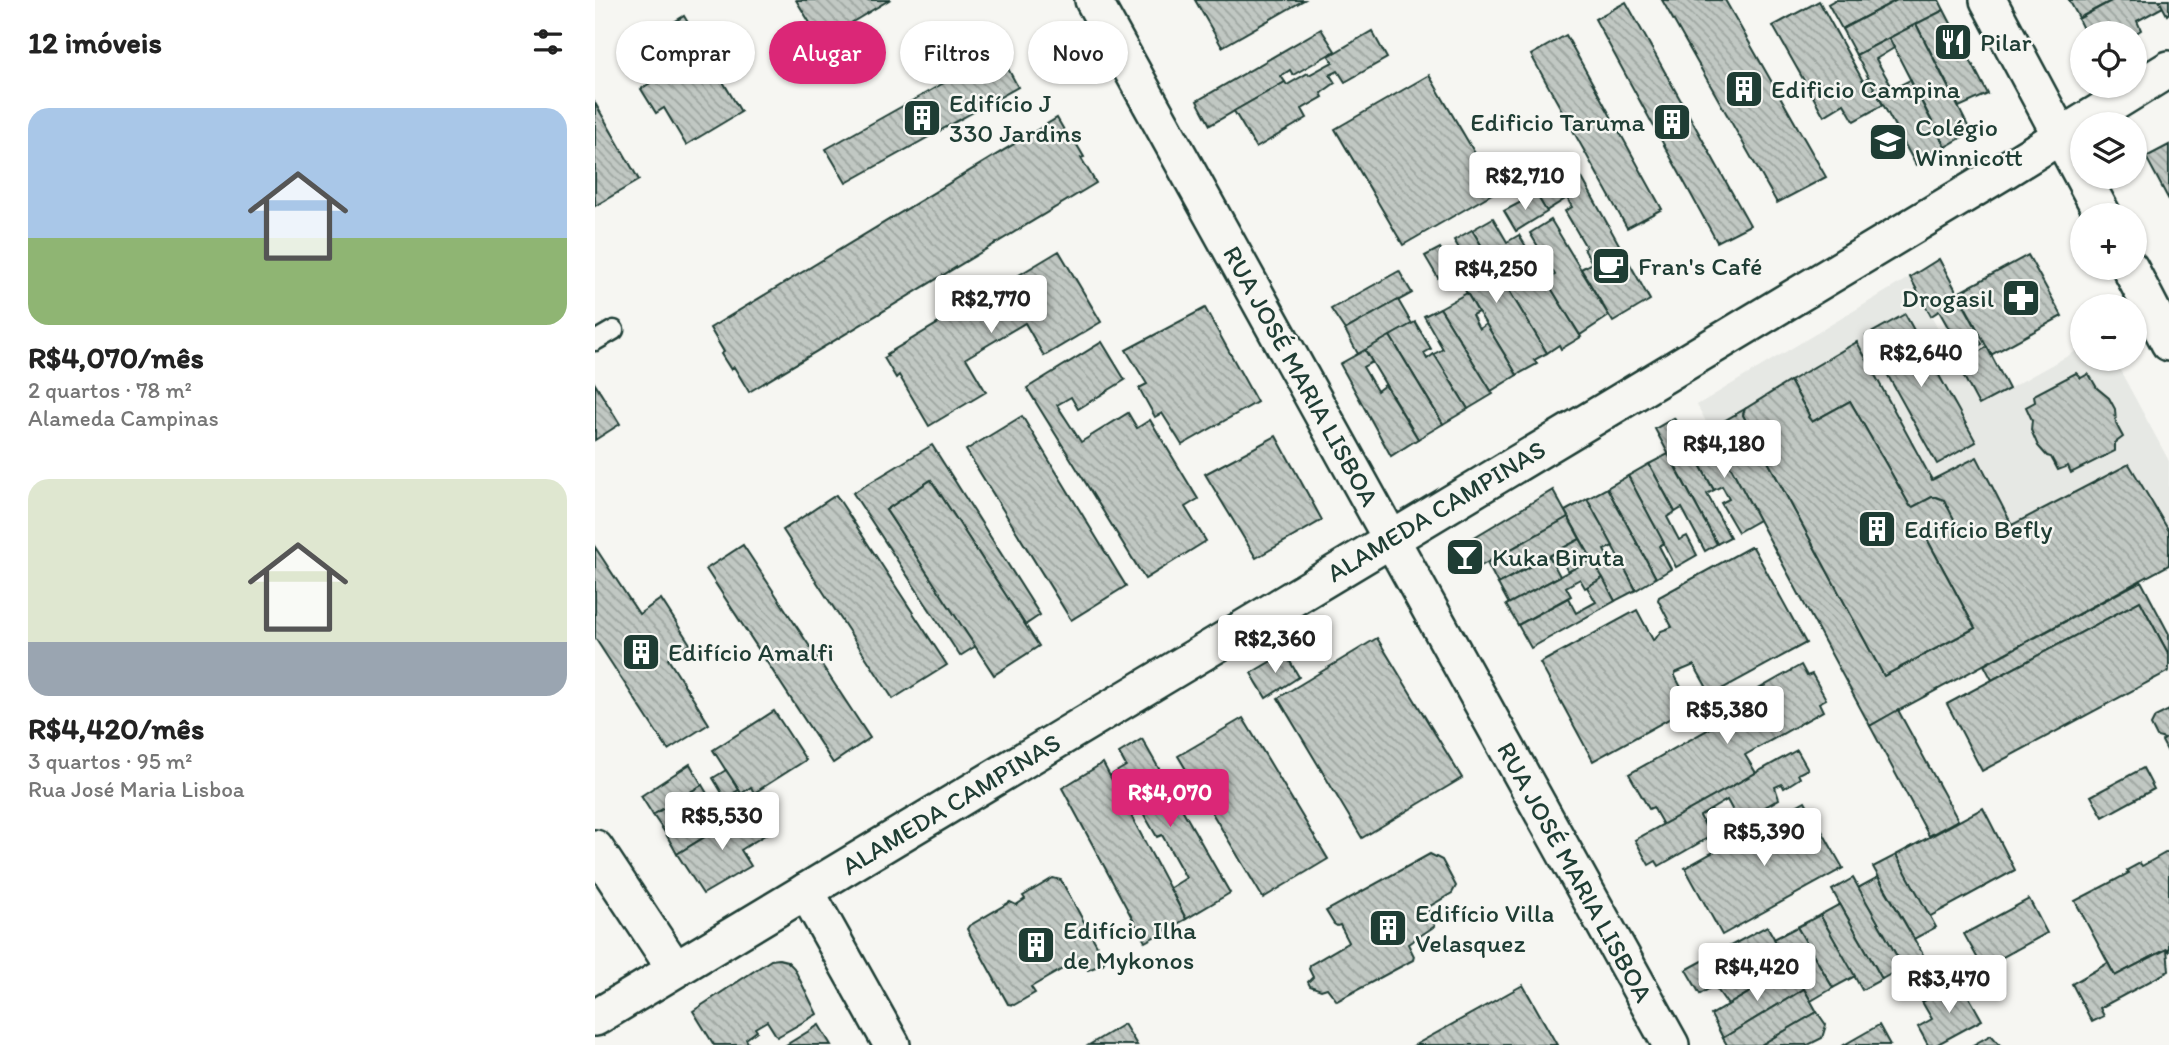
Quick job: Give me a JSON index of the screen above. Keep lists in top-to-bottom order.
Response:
{
  "streets": {
    "street": ["RUA JOSÉ MARIA LISBOA", "ALAMEDA CAMPINAS"]
  },
  "crossings": [
    ["RUA JOSÉ MARIA LISBOA", "ALAMEDA CAMPINAS"]
  ],
  "places": {
    "restaurant": ["Pilar"],
    "building": [
      "Edificio Campina",
      "Edifício J 330 Jardins",
      "Edificio Taruma",
      "Edifício Befly",
      "Edifício Amalfi",
      "Edifício Villa Velasquez",
      "Edifício Ilha de Mykonos"
    ],
    "school or university": ["Colégio Winnicott"],
    "cafe": ["Fran's Café"],
    "pharmacy": ["Drogasil"],
    "bar": ["Kuka Biruta"]
  },
  "page": {
    "heading": "12 imóveis",
    "map_buttons": ["+", "−"],
    "chip": [
      "Comprar",
      "Alugar",
      "Filtros",
      "Novo"
    ],
    "list": [
      {
        "name": "R$4,070/mês",
        "note": "2 quartos · 78 m² · Alameda Campinas"
      },
      {
        "name": "R$4,420/mês",
        "note": "3 quartos · 95 m² · Rua José Maria Lisboa"
      }
    ],
    "price": [
      "R$2,710",
      "R$4,250",
      "R$2,770",
      "R$2,640",
      "R$4,180",
      "R$2,360",
      "R$5,380",
      "R$4,070",
      "R$5,530",
      "R$5,390",
      "R$4,420",
      "R$3,470"
    ]
  }
}
